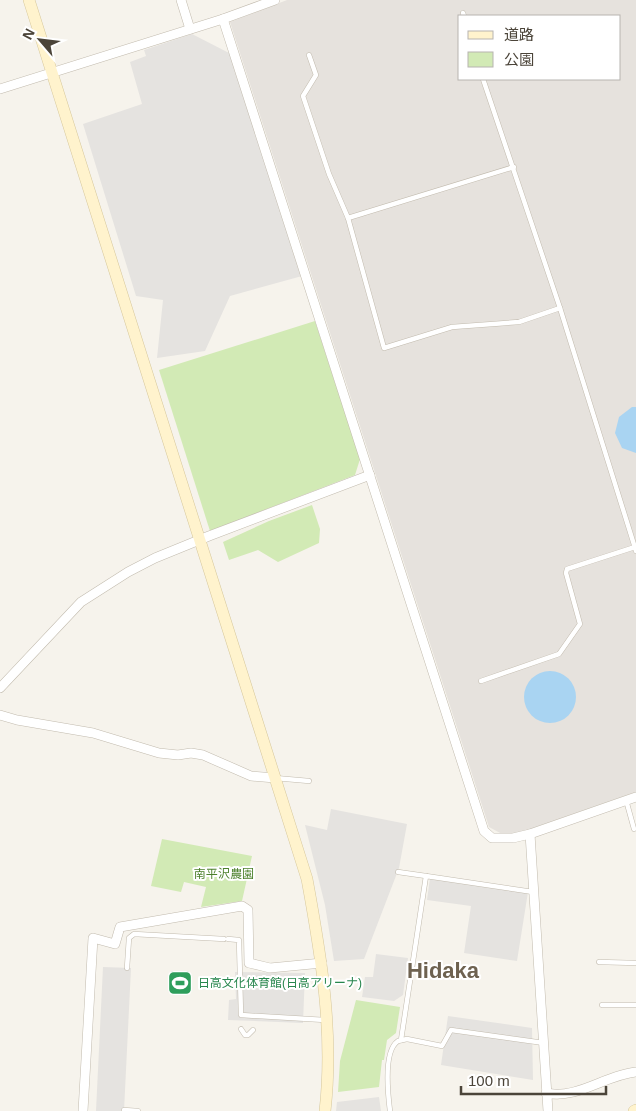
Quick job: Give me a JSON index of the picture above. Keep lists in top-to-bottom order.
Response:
{
  "districts": ["Hidaka"],
  "parks": ["南平沢農園"],
  "places": {
    "sports": ["日高文化体育館(日高アリーナ)"]
  },
  "legend": ["道路", "公園"],
  "scale_bar": "100 m",
  "north": "top left"
}
